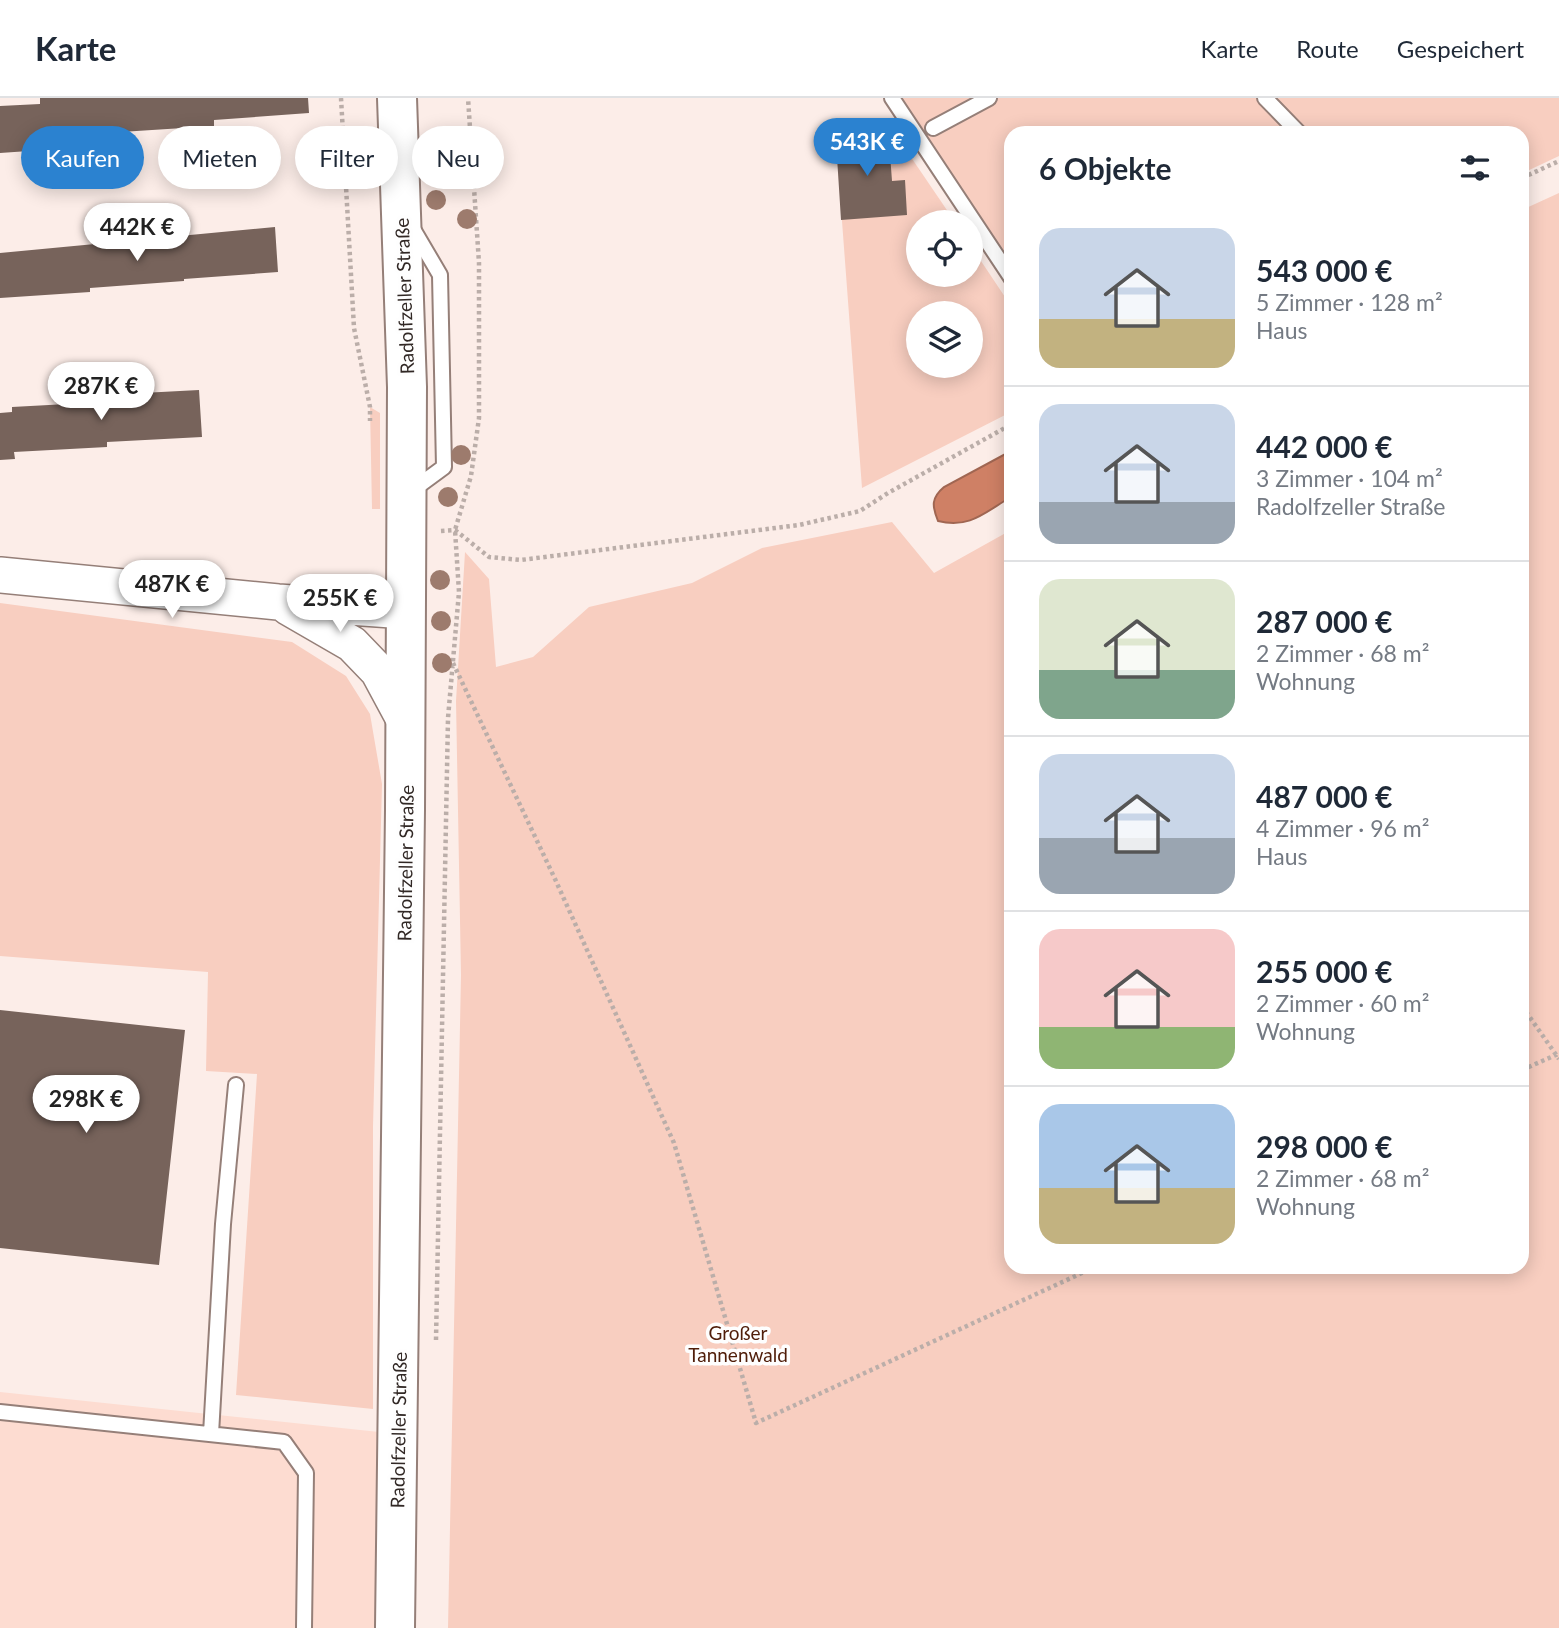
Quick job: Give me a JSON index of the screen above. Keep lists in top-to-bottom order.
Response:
{
  "streets": {
    "main road": ["Radolfzeller Straße"]
  },
  "parks": ["Großer Tannenwald"],
  "page": {
    "header": "Karte",
    "nav": ["Karte", "Route", "Gespeichert"],
    "price": [
      "543K €",
      "442K €",
      "287K €",
      "487K €",
      "255K €",
      "298K €"
    ],
    "chip": [
      "Kaufen",
      "Mieten",
      "Filter",
      "Neu"
    ],
    "heading": "6 Objekte",
    "list": [
      {
        "name": "543 000 €",
        "note": "5 Zimmer · 128 m² · Haus"
      },
      {
        "name": "442 000 €",
        "note": "3 Zimmer · 104 m² · Radolfzeller Straße"
      },
      {
        "name": "287 000 €",
        "note": "2 Zimmer · 68 m² · Wohnung"
      },
      {
        "name": "487 000 €",
        "note": "4 Zimmer · 96 m² · Haus"
      },
      {
        "name": "255 000 €",
        "note": "2 Zimmer · 60 m² · Wohnung"
      },
      {
        "name": "298 000 €",
        "note": "2 Zimmer · 68 m² · Wohnung"
      }
    ]
  }
}
